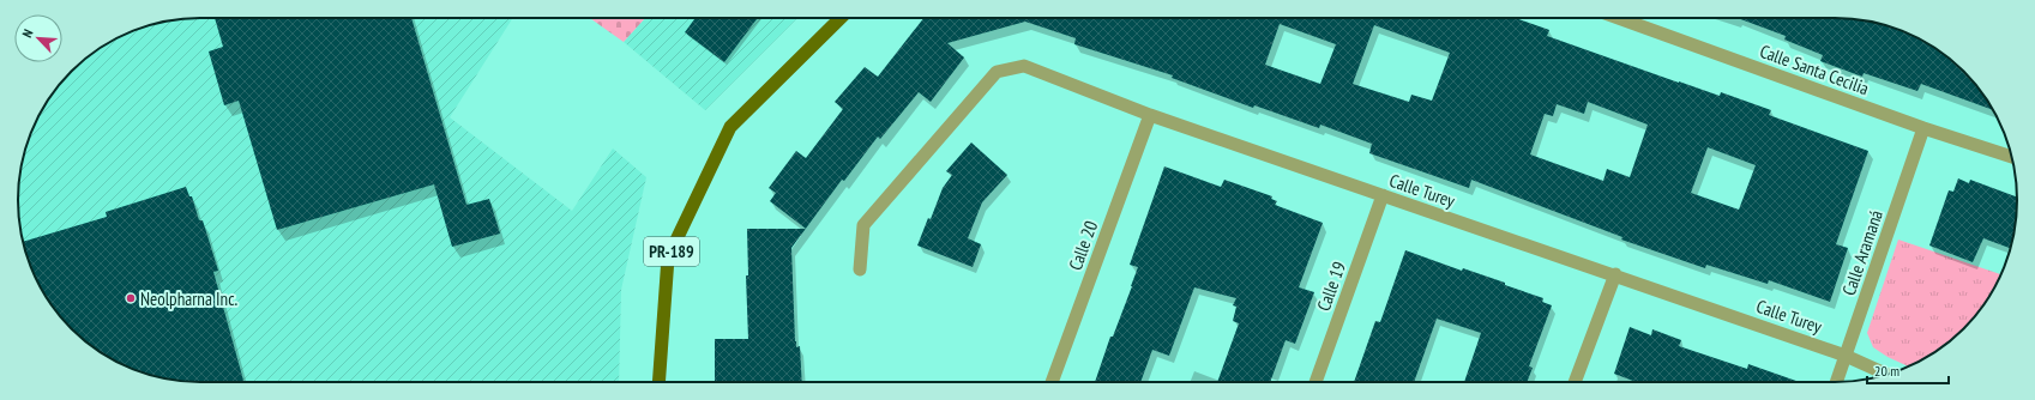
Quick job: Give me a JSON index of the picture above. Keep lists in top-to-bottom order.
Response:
{
  "streets": {
    "main road": ["PR-189"],
    "street": [
      "Calle Santa Cecilia",
      "Calle Turey",
      "Calle 20",
      "Calle Aramaná",
      "Calle 19"
    ]
  },
  "crossings": [
    ["Calle Santa Cecilia", "Calle Aramaná"],
    ["Calle Turey", "Calle 20"],
    ["Calle Turey", "Calle Aramaná"],
    ["Calle Turey", "Calle 19"]
  ],
  "places": ["Neolpharna Inc."],
  "scale_bar": "20 m",
  "north": "top left"
}
